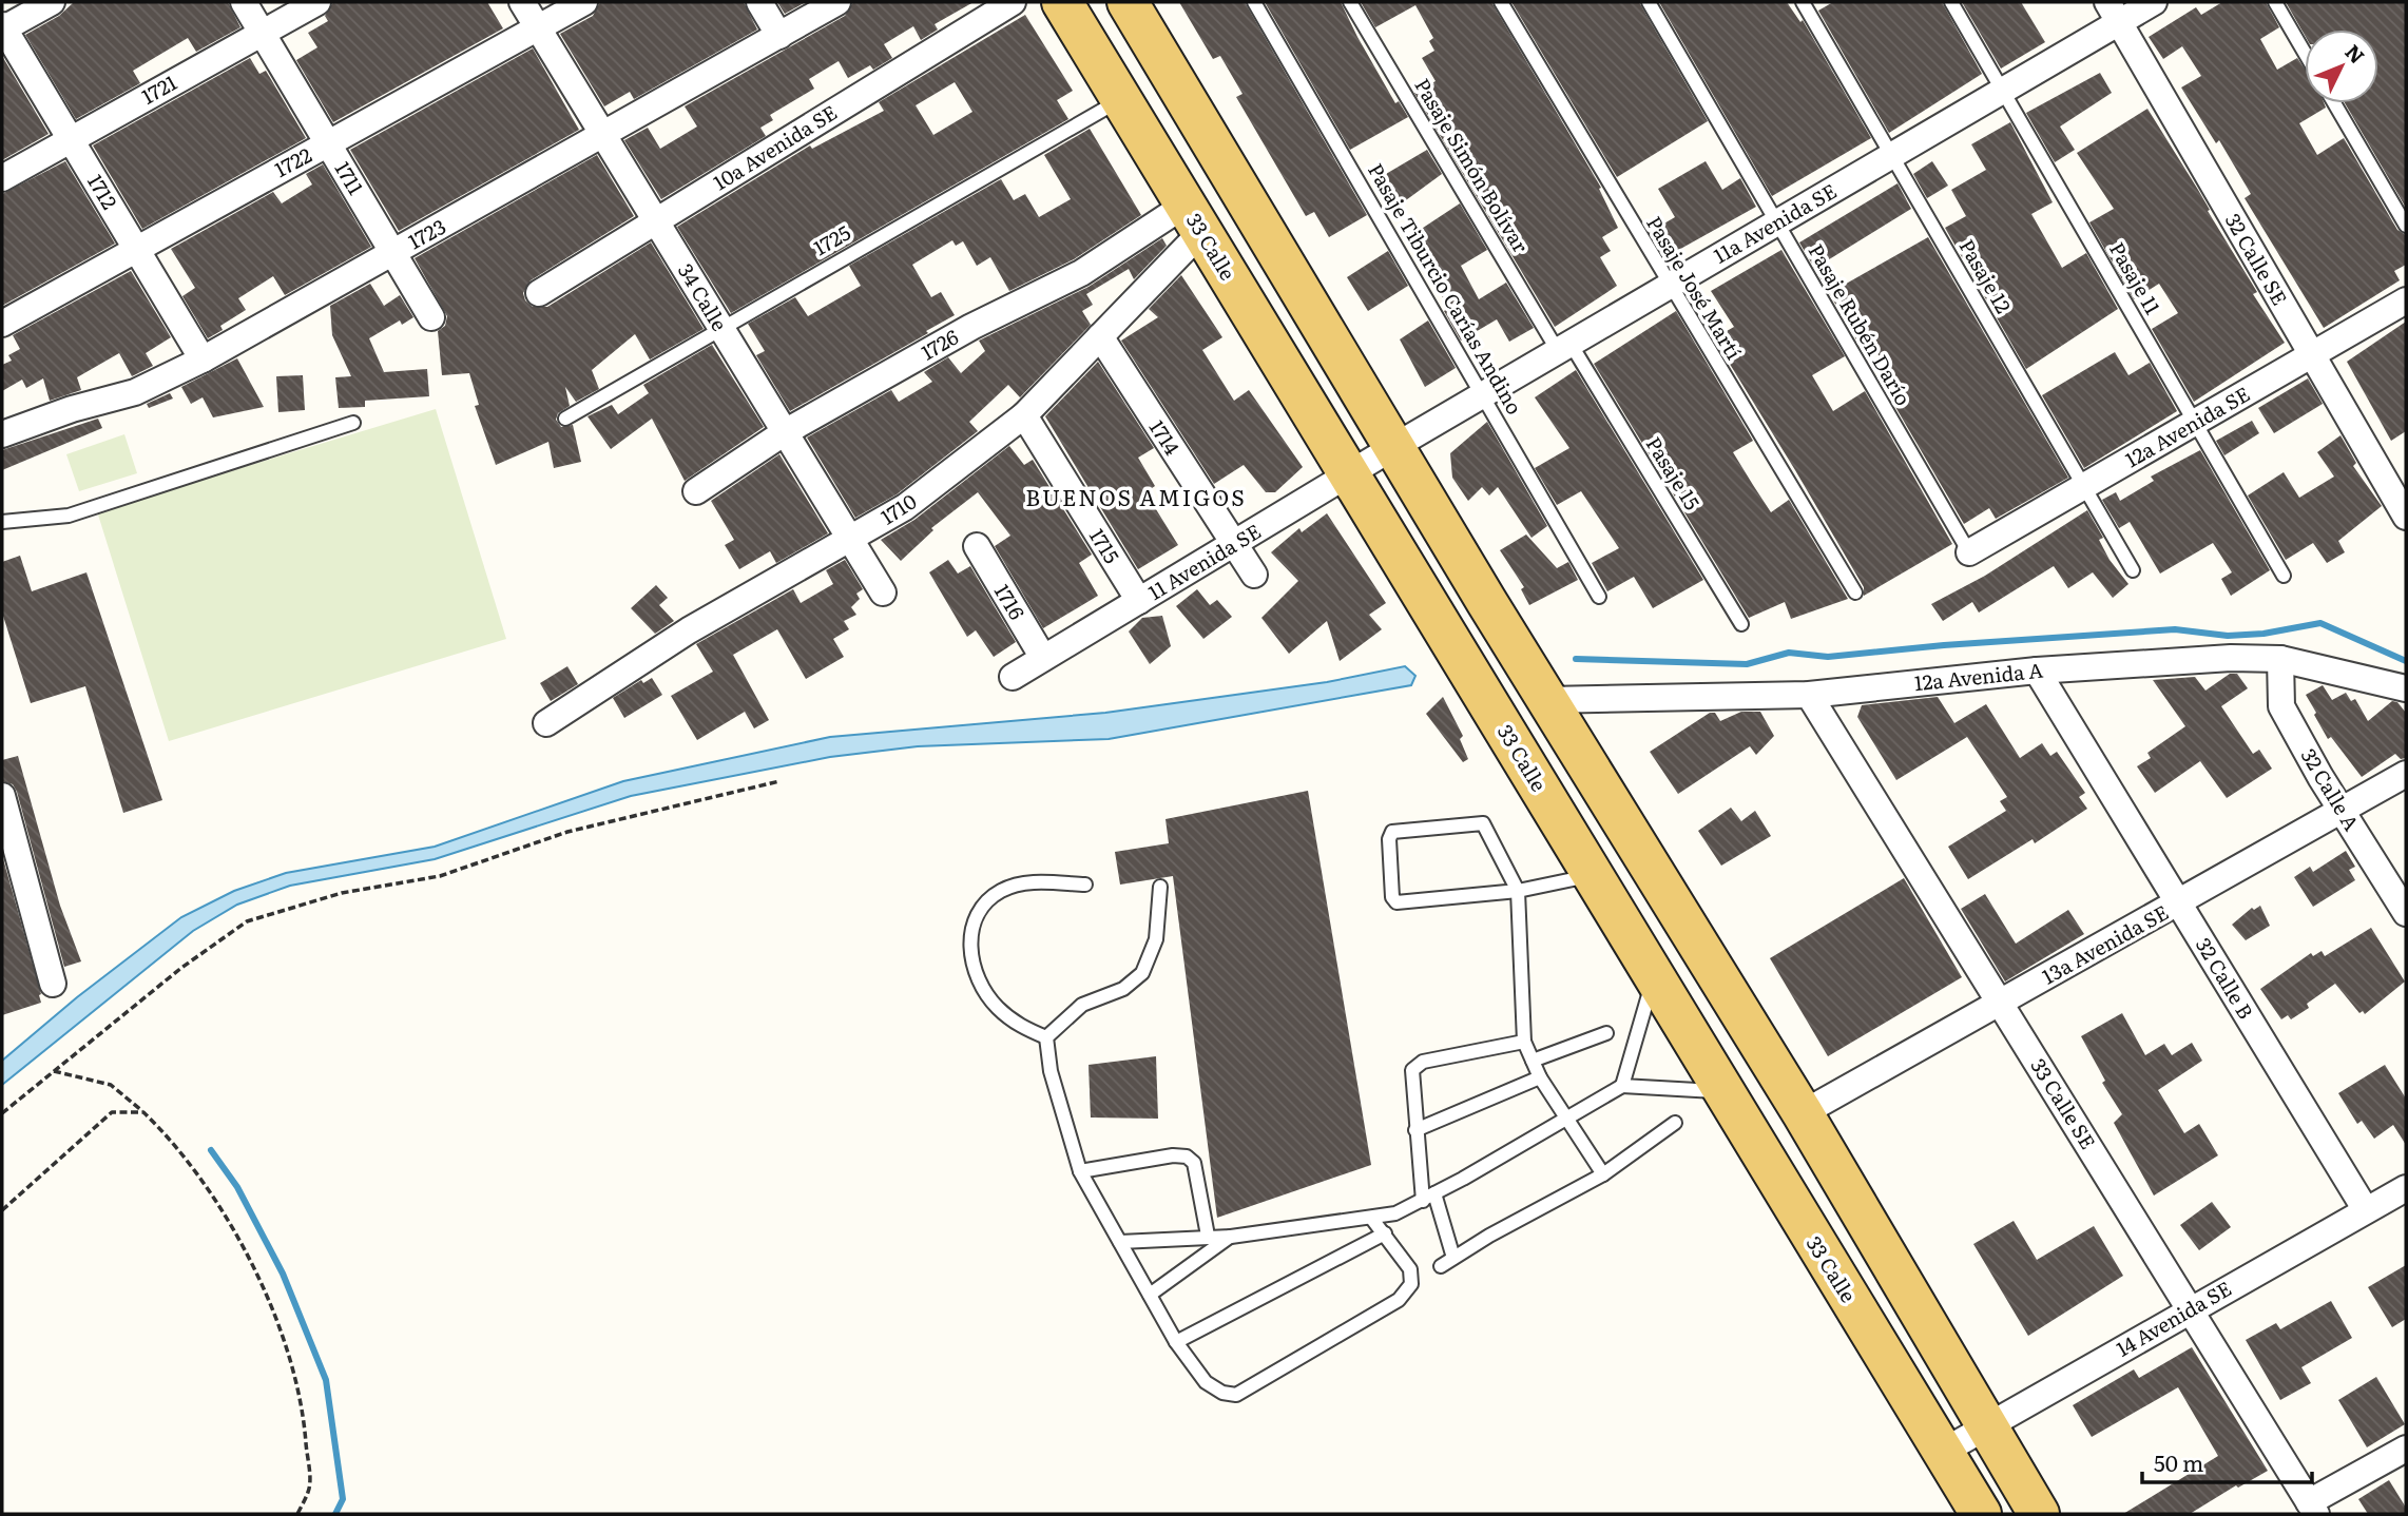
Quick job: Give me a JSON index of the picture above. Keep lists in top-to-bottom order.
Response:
{
  "streets": {
    "main road": ["33 Calle"],
    "street": [
      "1721",
      "10a Avenida SE",
      "1722",
      "1711",
      "1712",
      "11a Avenida SE",
      "1723",
      "32 Calle SE",
      "34 Calle",
      "1726",
      "12a Avenida SE",
      "1714",
      "1710",
      "1715",
      "11 Avenida SE",
      "1716",
      "12a Avenida A",
      "32 Calle A",
      "13a Avenida SE",
      "32 Calle B",
      "33 Calle SE",
      "14 Avenida SE"
    ],
    "lane": [
      "Pasaje Simón Bolívar",
      "1725",
      "Pasaje 12",
      "Pasaje 11",
      "Pasaje José Martí",
      "Pasaje Tiburcio Carías Andino",
      "Pasaje Rubén Darío",
      "Pasaje 15"
    ]
  },
  "crossings": [
    ["1721", "1711"],
    ["1721", "1712"],
    ["10a Avenida SE", "34 Calle"],
    ["1722", "1711"],
    ["1722", "1712"],
    ["1722", "34 Calle"],
    ["Pasaje Simón Bolívar", "11a Avenida SE"],
    ["Pasaje Simón Bolívar", "Pasaje 15"],
    ["1711", "1723"],
    ["1712", "1723"],
    ["11a Avenida SE", "32 Calle SE"],
    ["11a Avenida SE", "Pasaje 12"],
    ["11a Avenida SE", "Pasaje 11"],
    ["11a Avenida SE", "Pasaje José Martí"],
    ["11a Avenida SE", "Pasaje Tiburcio Carías Andino"],
    ["11a Avenida SE", "Pasaje Rubén Darío"],
    ["11a Avenida SE", "Pasaje 15"],
    ["11a Avenida SE", "11 Avenida SE"],
    ["1723", "34 Calle"],
    ["1725", "33 Calle"],
    ["1725", "34 Calle"],
    ["33 Calle", "1726"],
    ["33 Calle", "1710"],
    ["33 Calle", "11 Avenida SE"],
    ["33 Calle", "14 Avenida SE"],
    ["32 Calle SE", "12a Avenida SE"],
    ["Pasaje 12", "12a Avenida SE"],
    ["Pasaje 11", "12a Avenida SE"],
    ["34 Calle", "1726"],
    ["34 Calle", "1710"],
    ["Pasaje Rubén Darío", "12a Avenida SE"],
    ["1726", "1710"],
    ["1714", "1710"],
    ["1714", "11 Avenida SE"],
    ["1710", "1715"],
    ["1715", "11 Avenida SE"],
    ["11 Avenida SE", "1716"],
    ["12a Avenida A", "32 Calle A"],
    ["12a Avenida A", "32 Calle B"],
    ["12a Avenida A", "33 Calle SE"],
    ["32 Calle A", "13a Avenida SE"],
    ["13a Avenida SE", "32 Calle B"],
    ["13a Avenida SE", "33 Calle SE"],
    ["32 Calle B", "14 Avenida SE"],
    ["33 Calle SE", "14 Avenida SE"]
  ],
  "districts": ["BUENOS AMIGOS"],
  "scale_bar": "50 m",
  "north": "top right"
}
